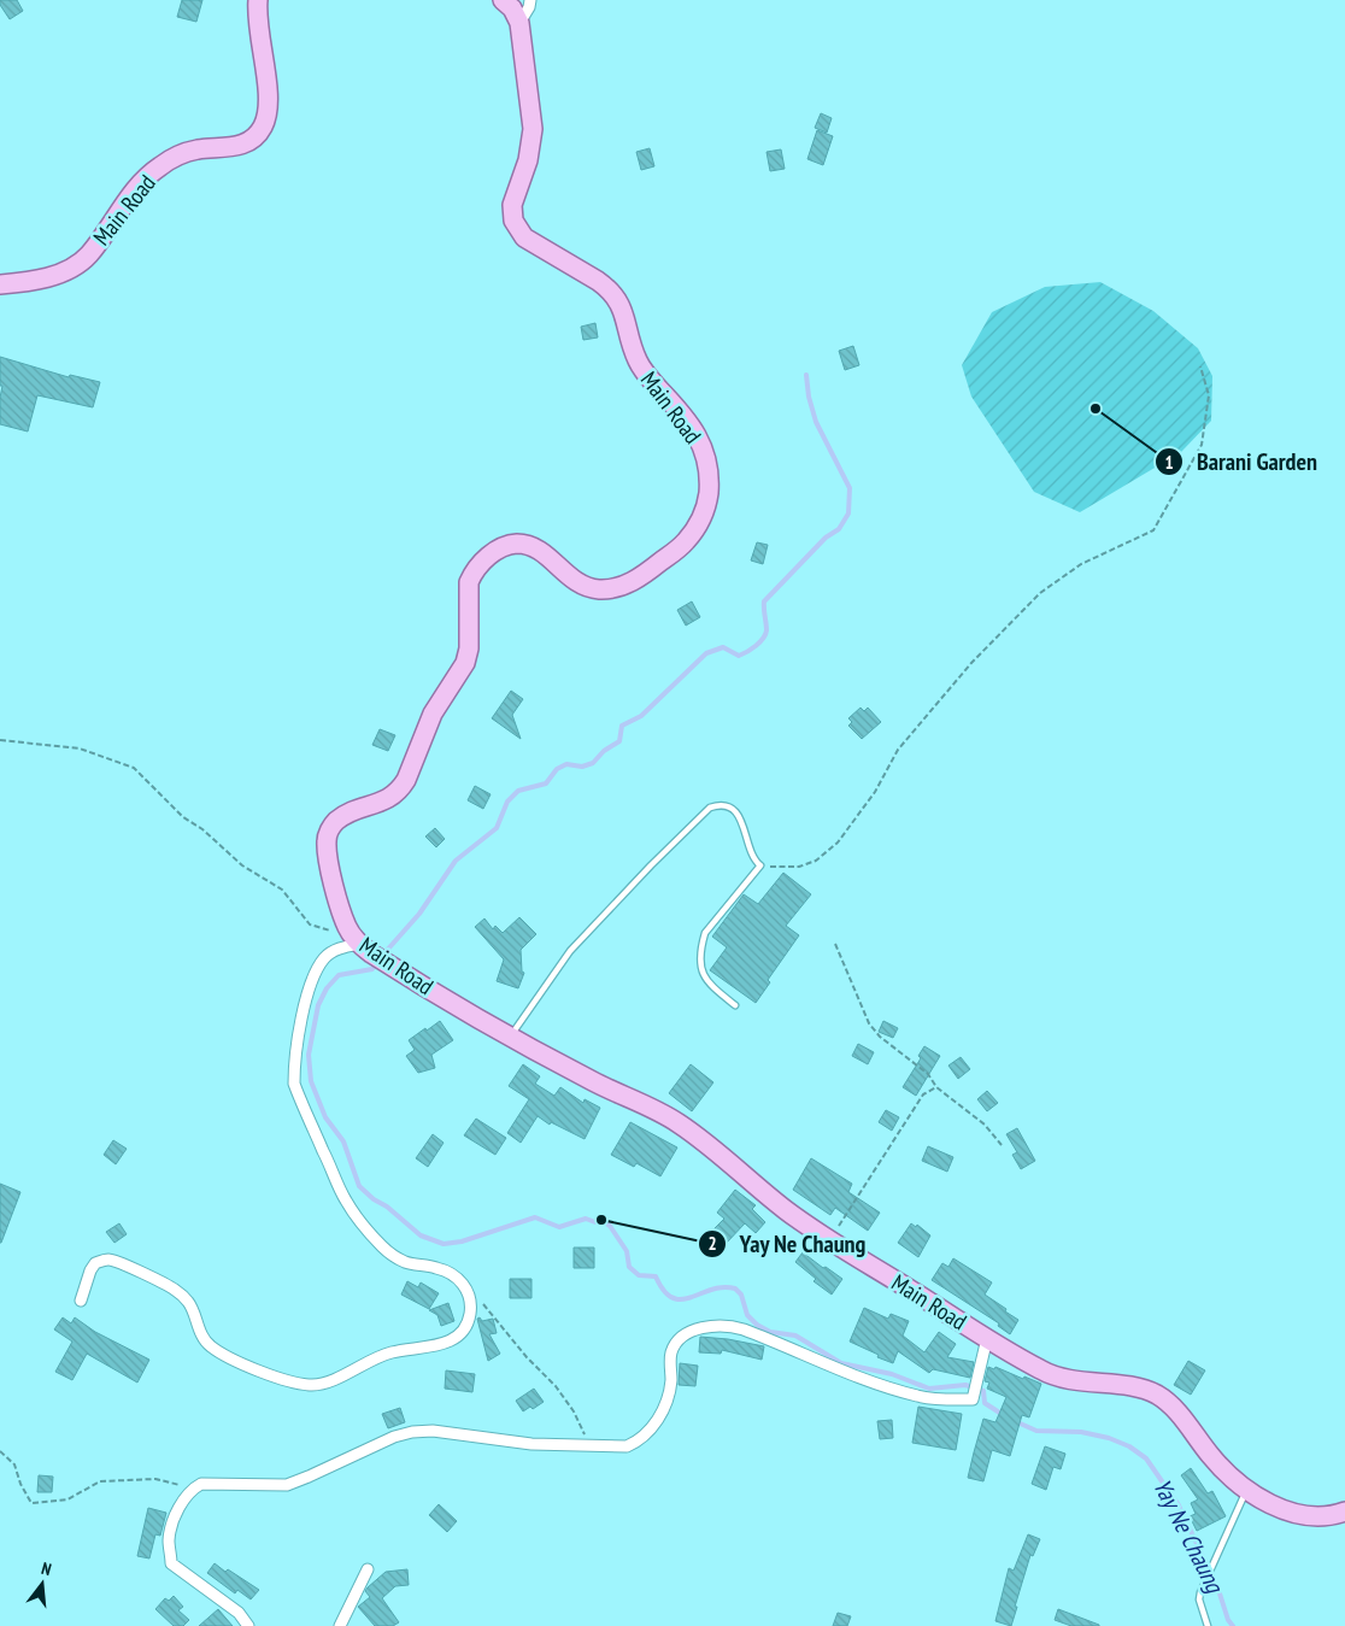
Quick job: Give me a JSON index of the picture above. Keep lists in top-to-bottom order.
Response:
{
  "streets": {
    "main road": ["Main Road"]
  },
  "water": ["Yay Ne Chaung"],
  "places": ["Barani Garden", "Yay Ne Chaung"],
  "north": "top"
}
